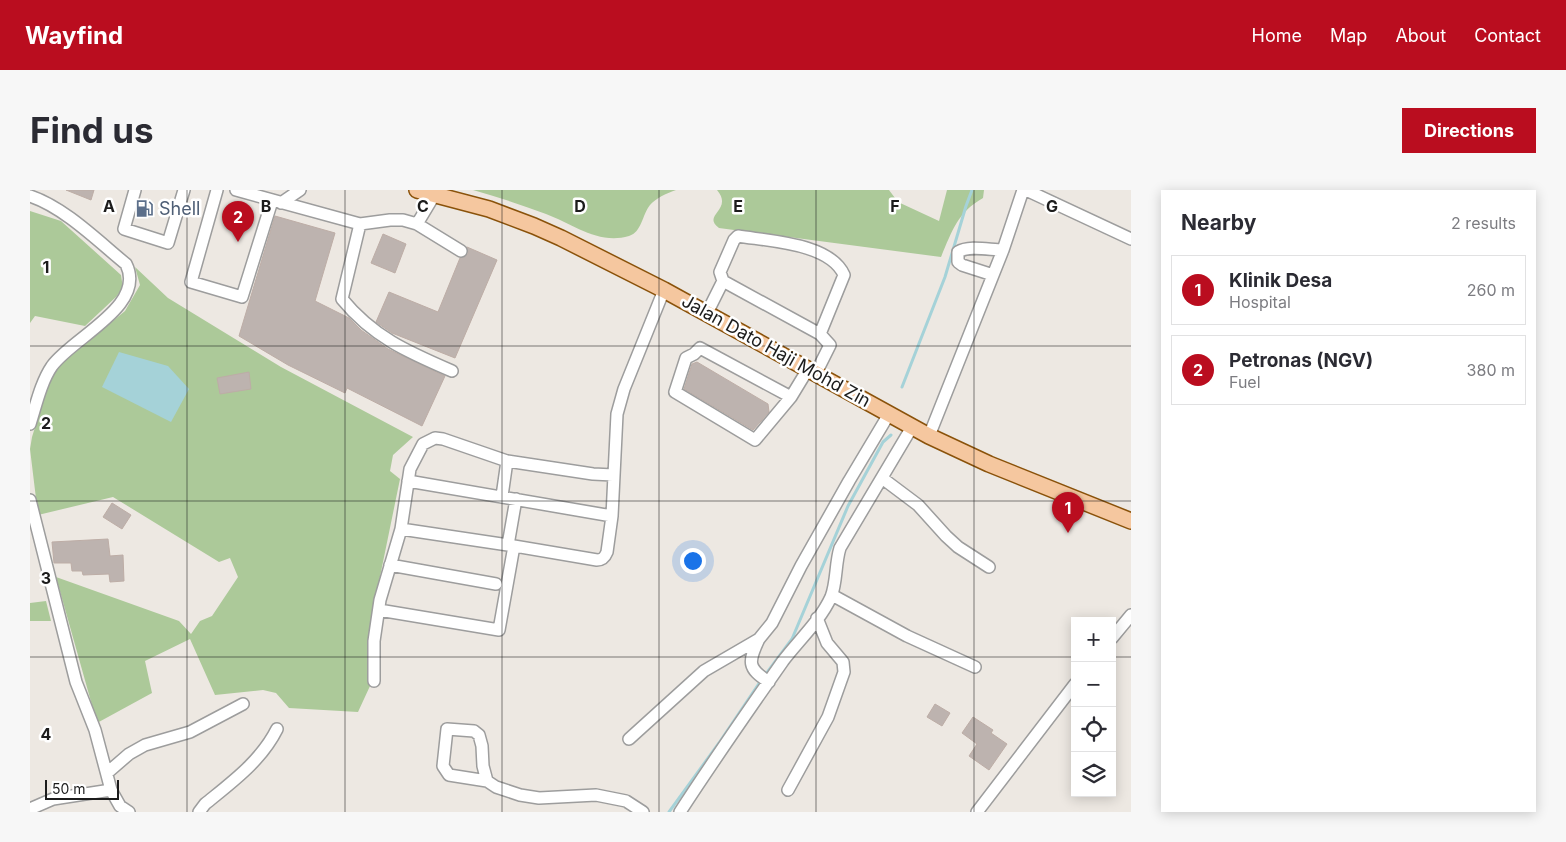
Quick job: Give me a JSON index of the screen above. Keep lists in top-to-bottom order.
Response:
{
  "streets": {
    "main road": ["Jalan Dato Haji Mohd Zin"]
  },
  "places": {
    "fuel station": ["Shell"]
  },
  "scale_bar": "50 m",
  "page": {
    "header": "Wayfind",
    "nav": [
      "Home",
      "Map",
      "About",
      "Contact"
    ],
    "buttons": "Directions",
    "title": "Find us",
    "heading": ["Nearby", "2 results"],
    "pins": ["2", "1"],
    "list": [
      {
        "mark": "1",
        "name": "Klinik Desa",
        "note": "Hospital",
        "value": "260 m"
      },
      {
        "mark": "2",
        "name": "Petronas (NGV)",
        "note": "Fuel",
        "value": "380 m"
      }
    ],
    "map_buttons": ["+", "−"],
    "scale": "50 m"
  },
  "grid": {
    "columns": [
      "A",
      "B",
      "C",
      "D",
      "E",
      "F",
      "G"
    ],
    "rows": [
      "1",
      "2",
      "3",
      "4"
    ]
  }
}
